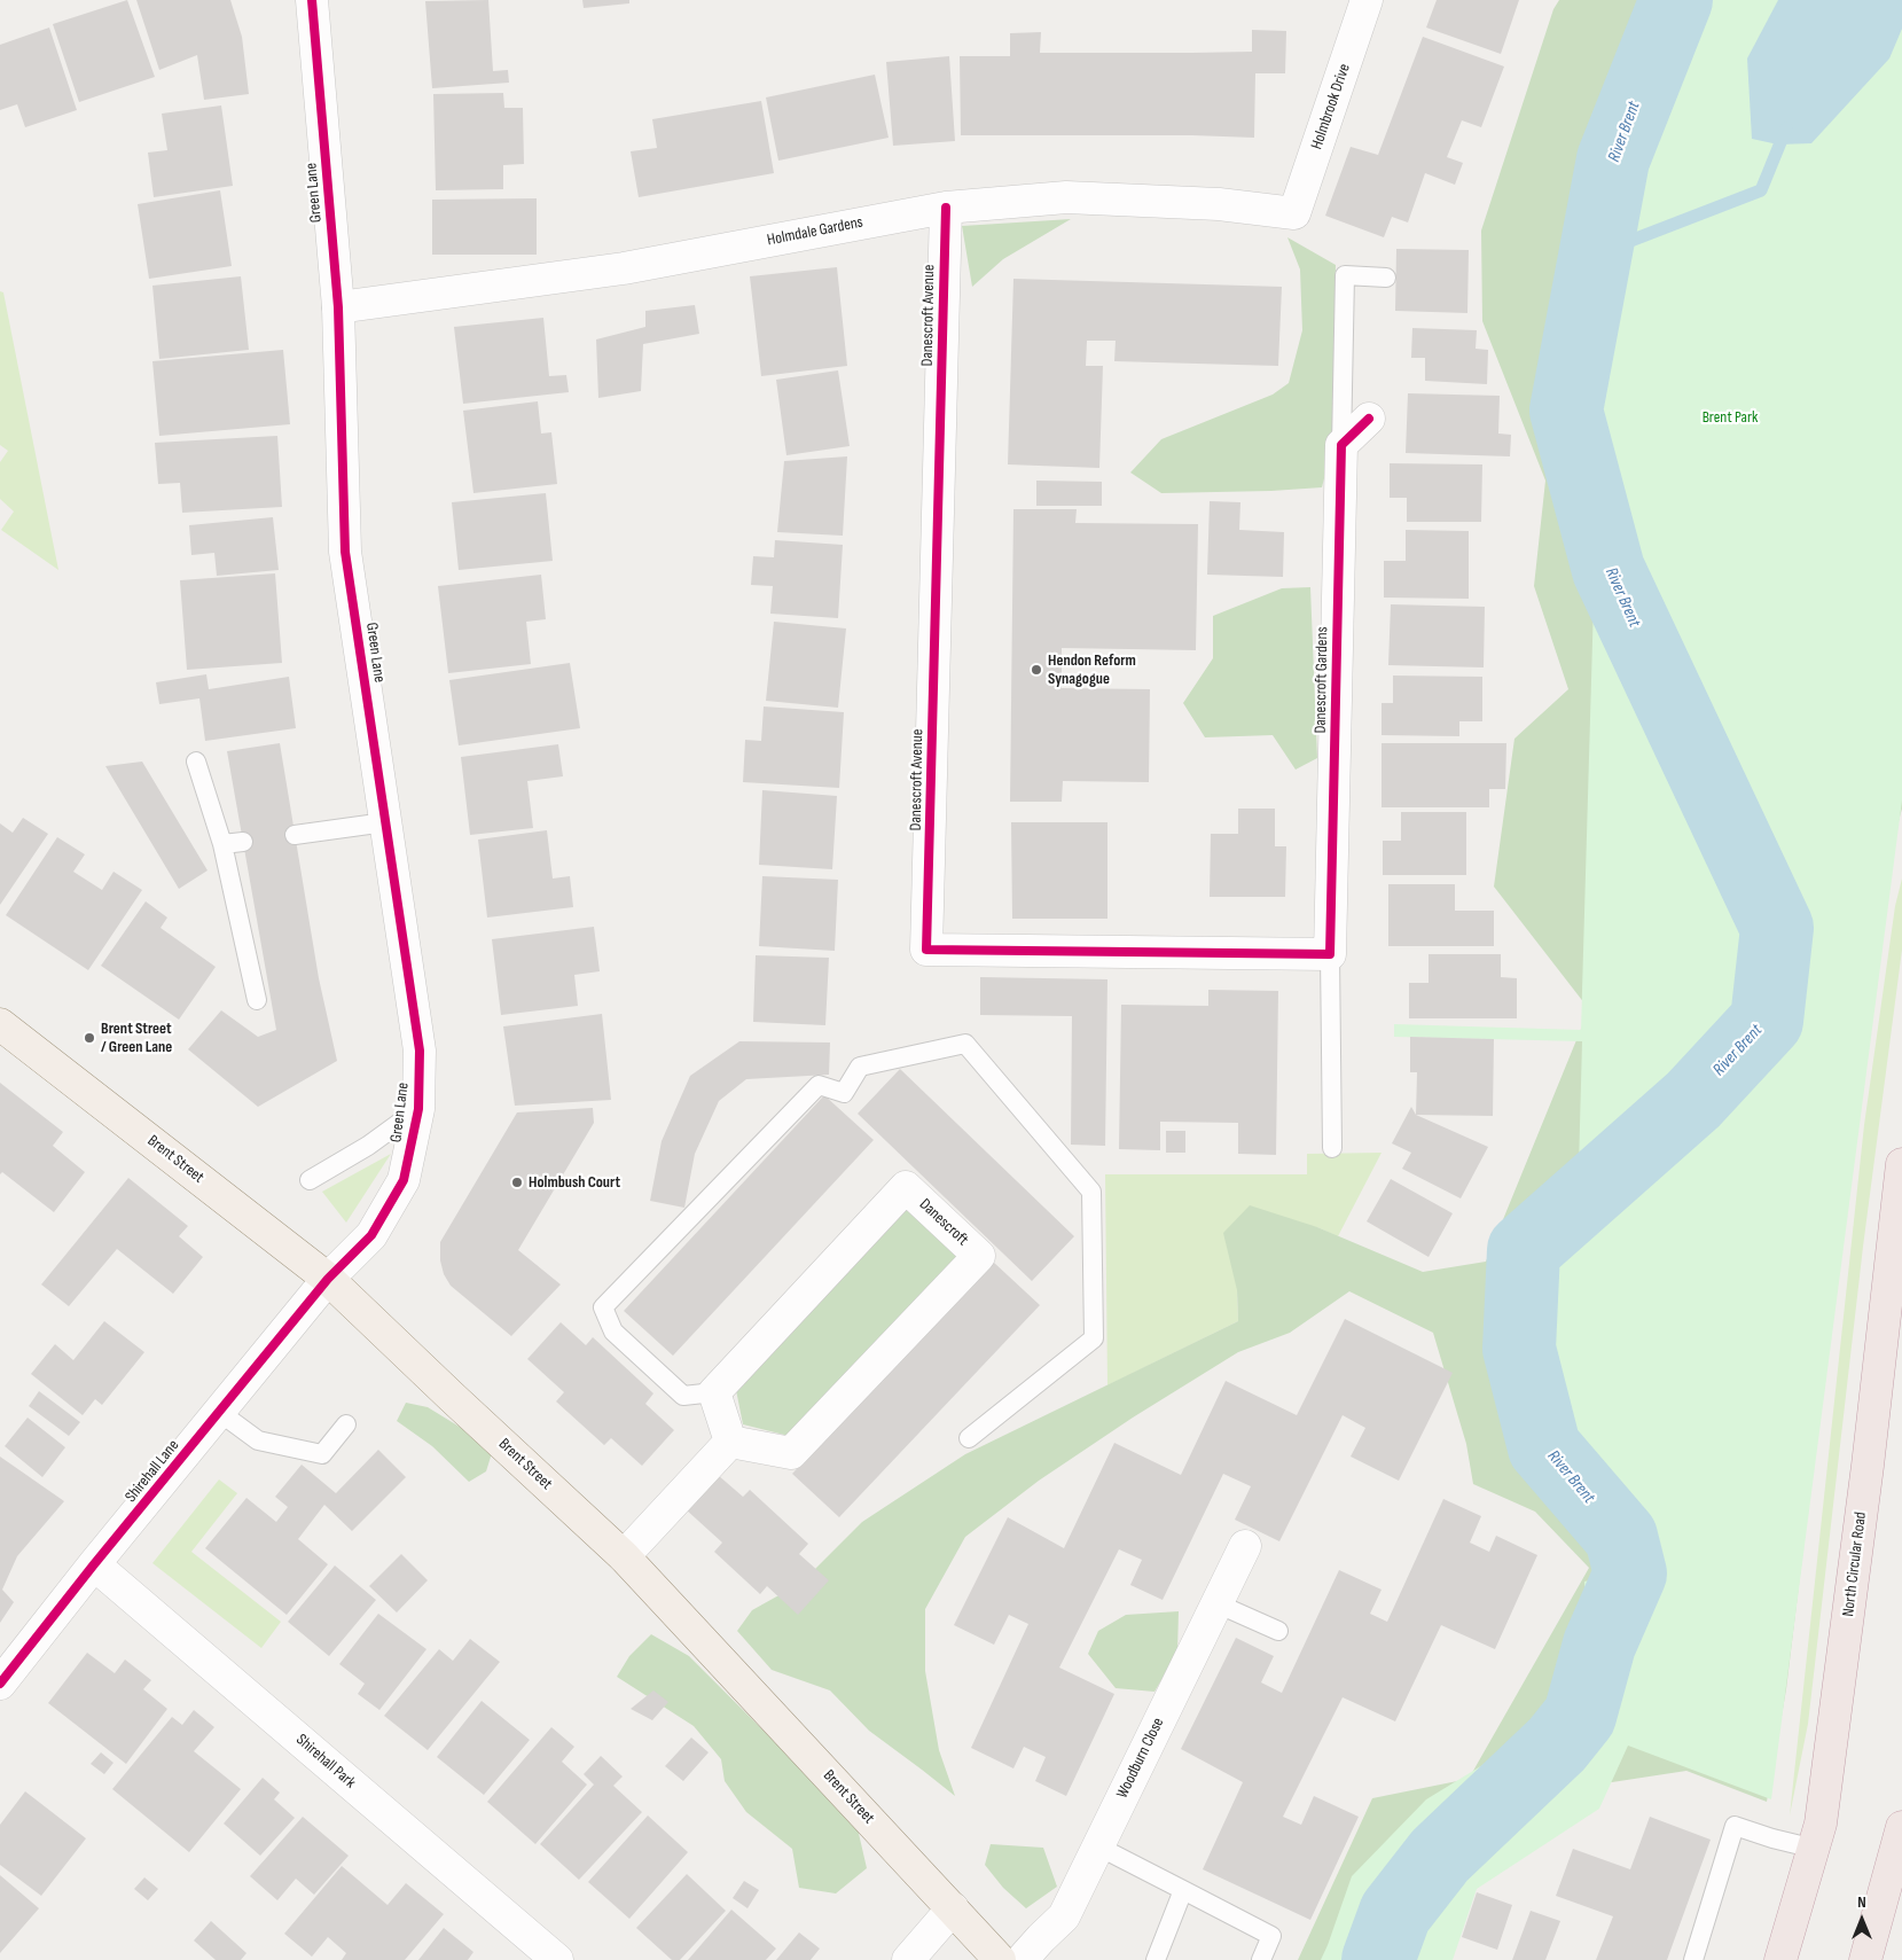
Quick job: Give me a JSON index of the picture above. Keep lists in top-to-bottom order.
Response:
{
  "streets": {
    "highway": ["North Circular Road"],
    "main road": ["Brent Street"],
    "street": [
      "Holmbrook Drive",
      "Green Lane",
      "Holmdale Gardens",
      "Danescroft Avenue",
      "Danescroft Gardens",
      "Danescroft",
      "Shirehall Lane",
      "Woodburn Close",
      "Shirehall Park"
    ]
  },
  "crossings": [
    ["Holmbrook Drive", "Holmdale Gardens"],
    ["Green Lane", "Holmdale Gardens"],
    ["Green Lane", "Brent Street"],
    ["Green Lane", "Shirehall Lane"],
    ["Holmdale Gardens", "Danescroft Avenue"],
    ["Danescroft Avenue", "Danescroft Gardens"],
    ["Brent Street", "Shirehall Lane"],
    ["Shirehall Lane", "Shirehall Park"]
  ],
  "water": ["River Brent"],
  "parks": ["Brent Park"],
  "places": ["Hendon Reform Synagogue", "Brent Street / Green Lane", "Holmbush Court"],
  "north": "top"
}
